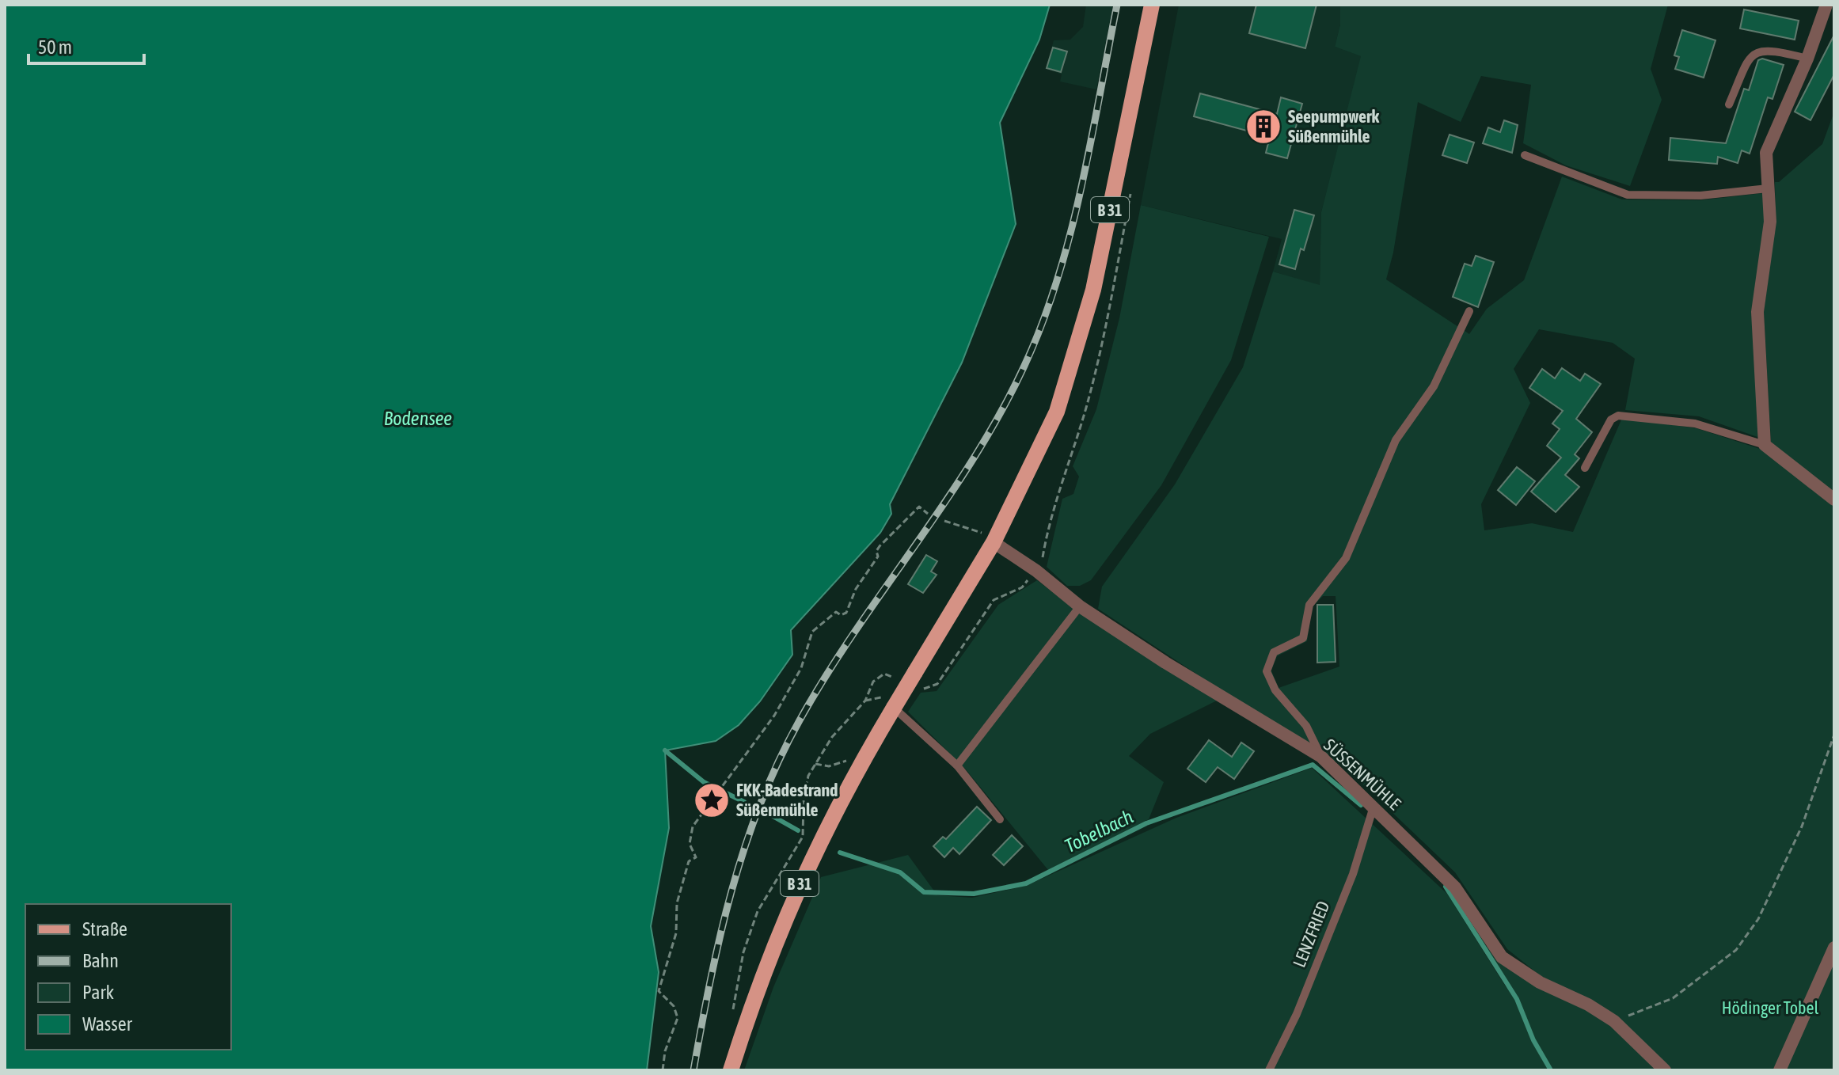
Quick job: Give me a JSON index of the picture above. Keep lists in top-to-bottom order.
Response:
{
  "streets": {
    "main road": ["B 31"],
    "street": ["SÜSSENMÜHLE"],
    "lane": ["LENZFRIED"]
  },
  "crossings": [
    ["B 31", "SÜSSENMÜHLE"],
    ["SÜSSENMÜHLE", "LENZFRIED"]
  ],
  "water": ["Bodensee", "Tobelbach"],
  "parks": ["Hödinger Tobel"],
  "places": {
    "building": ["Seepumpwerk Süßenmühle"],
    "place": ["FKK-Badestrand Süßenmühle"]
  },
  "legend": [
    "Straße",
    "Bahn",
    "Park",
    "Wasser"
  ],
  "scale_bar": "50 m"
}
